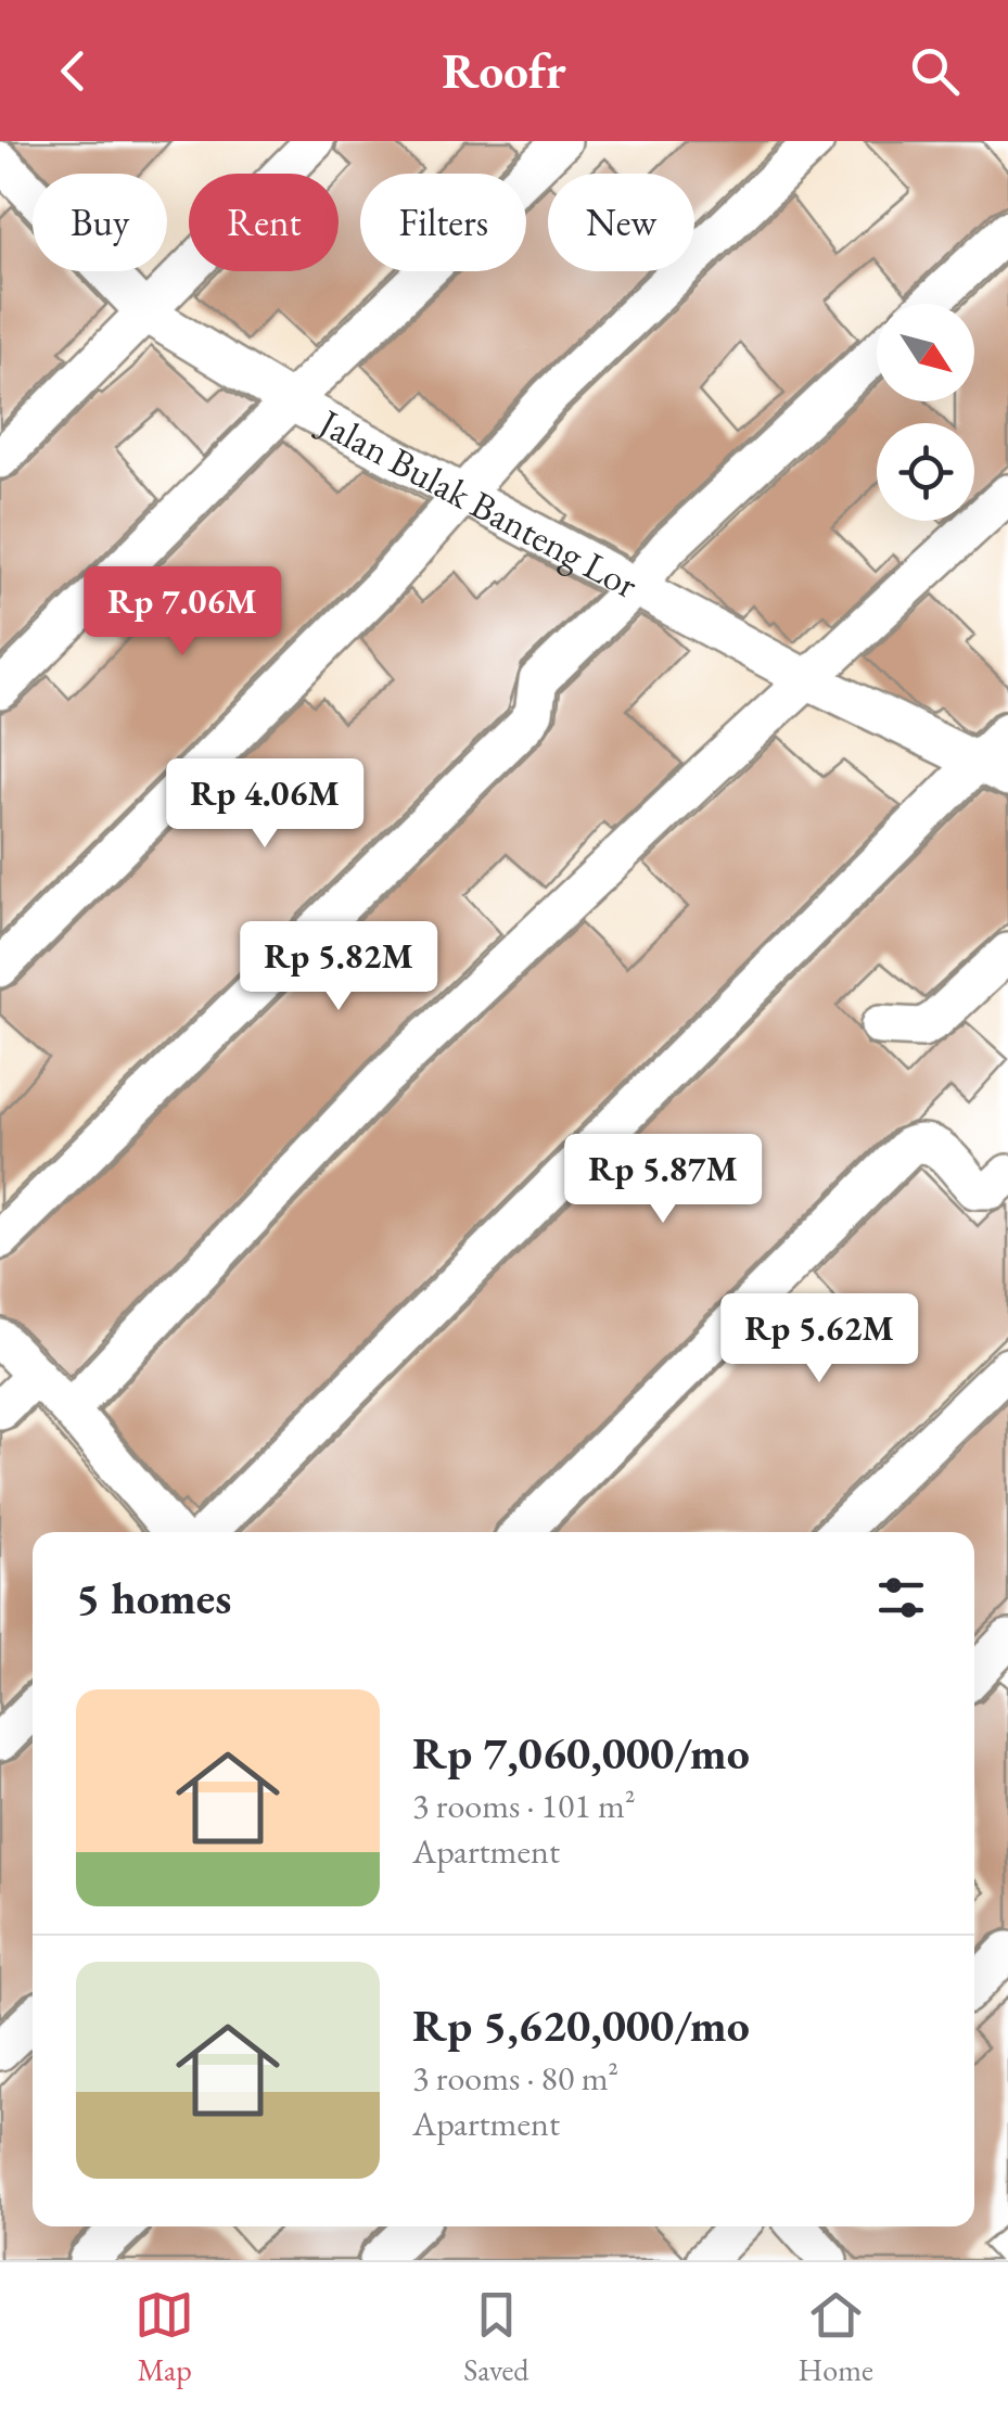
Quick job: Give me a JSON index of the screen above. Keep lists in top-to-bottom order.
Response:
{
  "streets": {
    "street": ["Jalan Bulak Banteng Lor"]
  },
  "north": "bottom right",
  "page": {
    "header": "Roofr",
    "chip": [
      "Buy",
      "Rent",
      "Filters",
      "New"
    ],
    "price": [
      "Rp 7.06M",
      "Rp 4.06M",
      "Rp 5.82M",
      "Rp 5.87M",
      "Rp 5.62M"
    ],
    "heading": "5 homes",
    "list": [
      {
        "name": "Rp 7,060,000/mo",
        "note": "3 rooms · 101 m² · Apartment"
      },
      {
        "name": "Rp 5,620,000/mo",
        "note": "3 rooms · 80 m² · Apartment"
      }
    ],
    "tabs": ["Map", "Saved", "Home"]
  }
}
